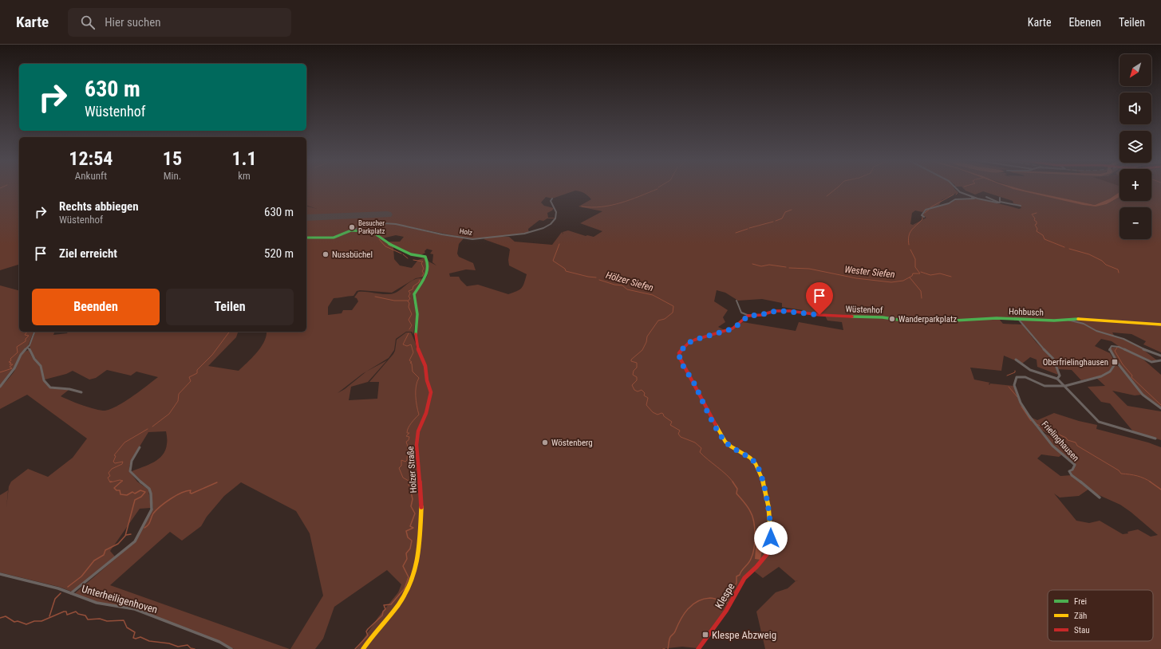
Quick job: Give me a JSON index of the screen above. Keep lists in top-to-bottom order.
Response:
{
  "streets": {
    "street": [
      "Holz",
      "Wüstenhof",
      "Hohbusch",
      "Frielinghausen",
      "Holzer Straße",
      "Klespe",
      "Unterheiligenhoven"
    ]
  },
  "crossings": [
    ["Holz", "Holzer Straße"],
    ["Wüstenhof", "Hohbusch"],
    ["Wüstenhof", "Klespe"]
  ],
  "water": ["Wester Siefen", "Hölzer Siefen"],
  "places": {
    "other": [
      "Besucher Parkplatz",
      "Nussbüchel",
      "Wanderparkplatz",
      "Wöstenberg"
    ],
    "transit": ["Oberfrielinghausen", "Klespe Abzweig"]
  },
  "legend": ["Frei", "Zäh", "Stau"],
  "north": "bottom left",
  "page": {
    "header": "Karte",
    "search": "Hier suchen",
    "nav": ["Karte", "Ebenen", "Teilen"],
    "map_buttons": ["+", "−"],
    "turn": ["630 m", "Wüstenhof"],
    "eta": [
      "12:54",
      "Ankunft",
      "15",
      "Min.",
      "1.1",
      "km"
    ],
    "list": [
      {
        "name": "Rechts abbiegen",
        "note": "Wüstenhof",
        "value": "630 m"
      },
      {
        "name": "Ziel erreicht",
        "value": "520 m"
      }
    ],
    "buttons": ["Beenden", "Teilen"]
  }
}
